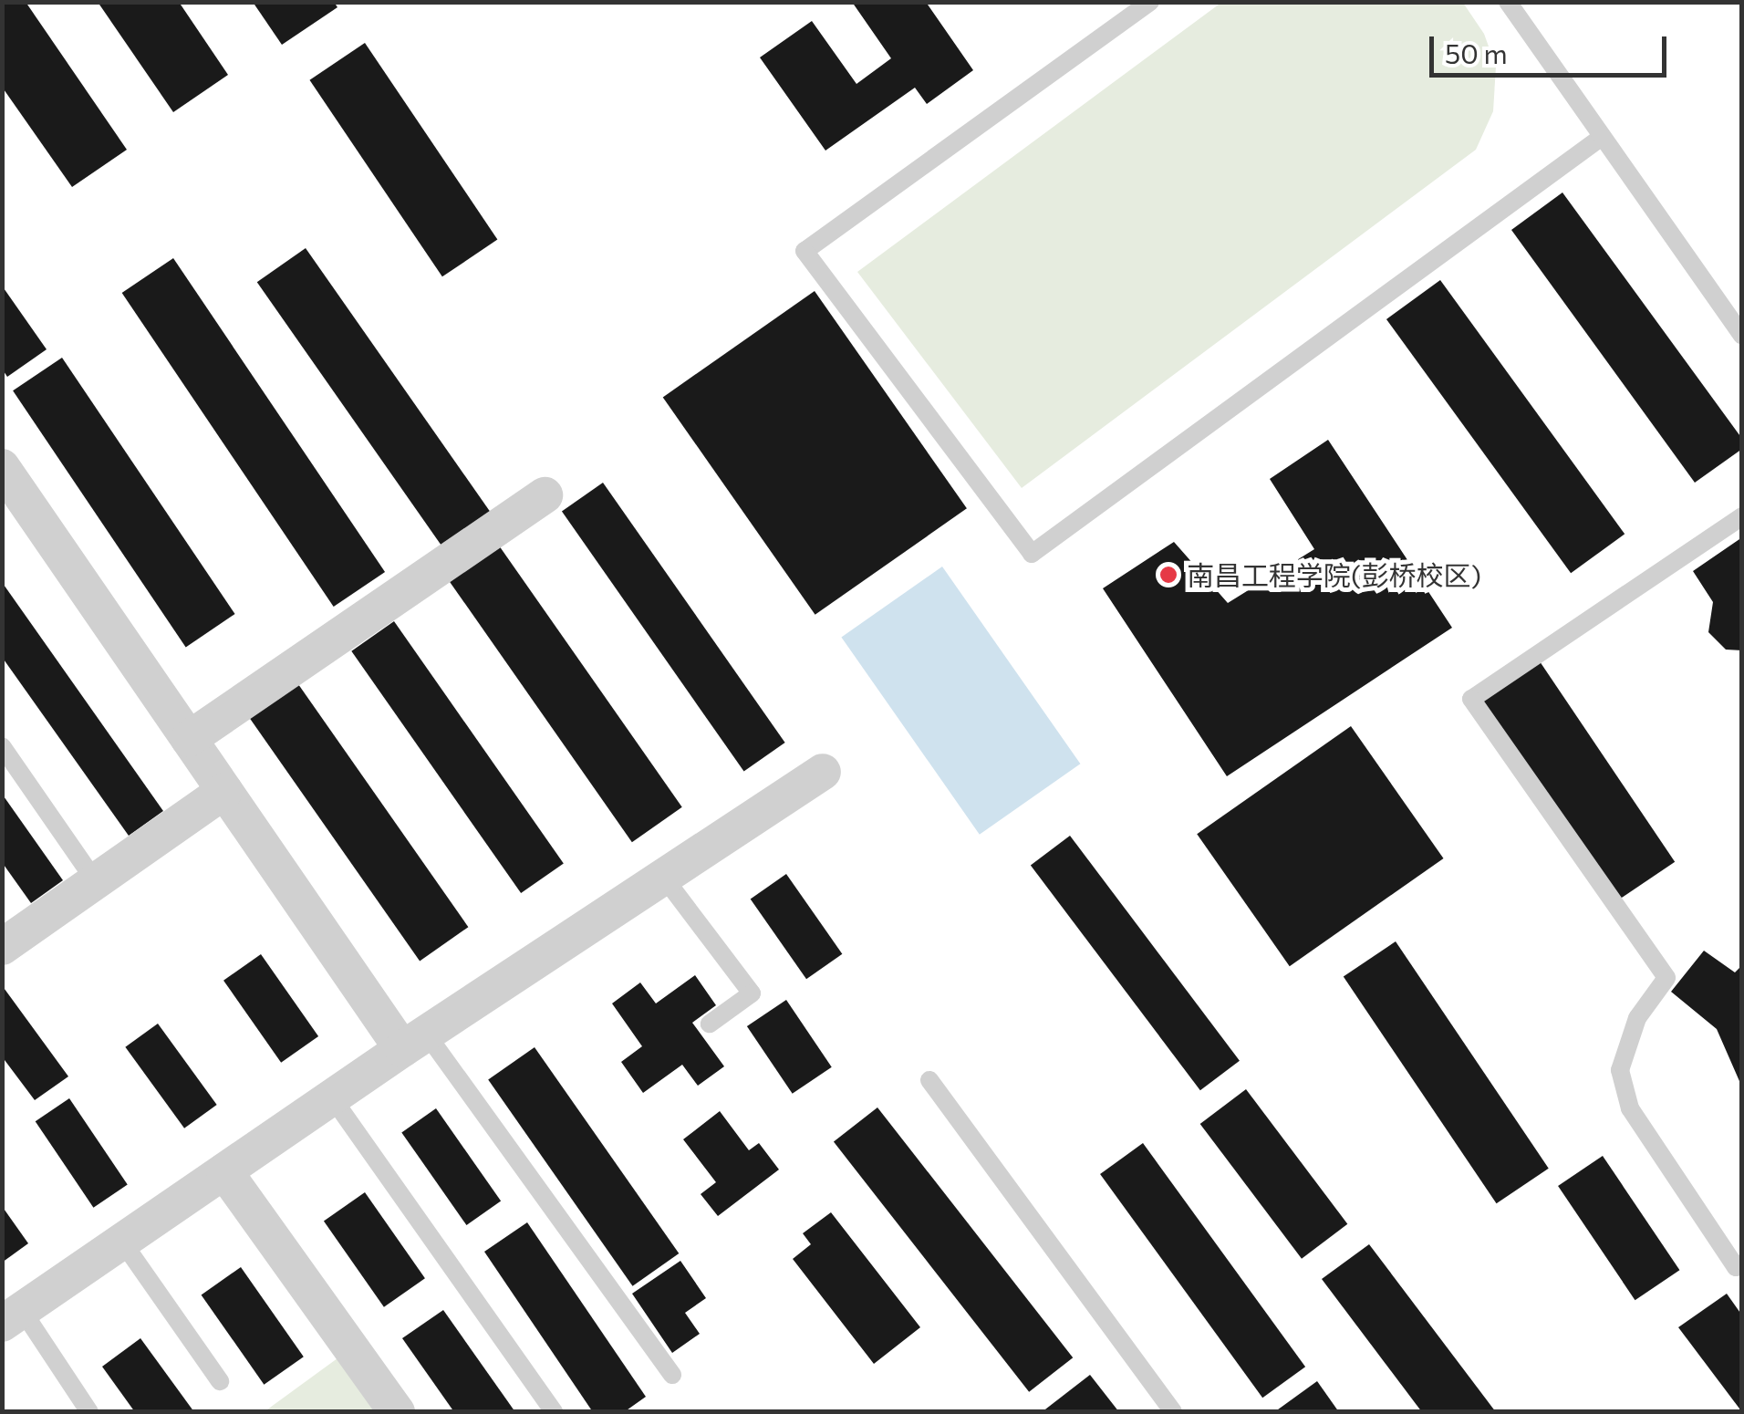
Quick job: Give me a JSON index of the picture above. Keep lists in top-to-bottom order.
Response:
{
  "places": ["南昌工程学院(彭桥校区)"],
  "scale_bar": "50 m"
}
